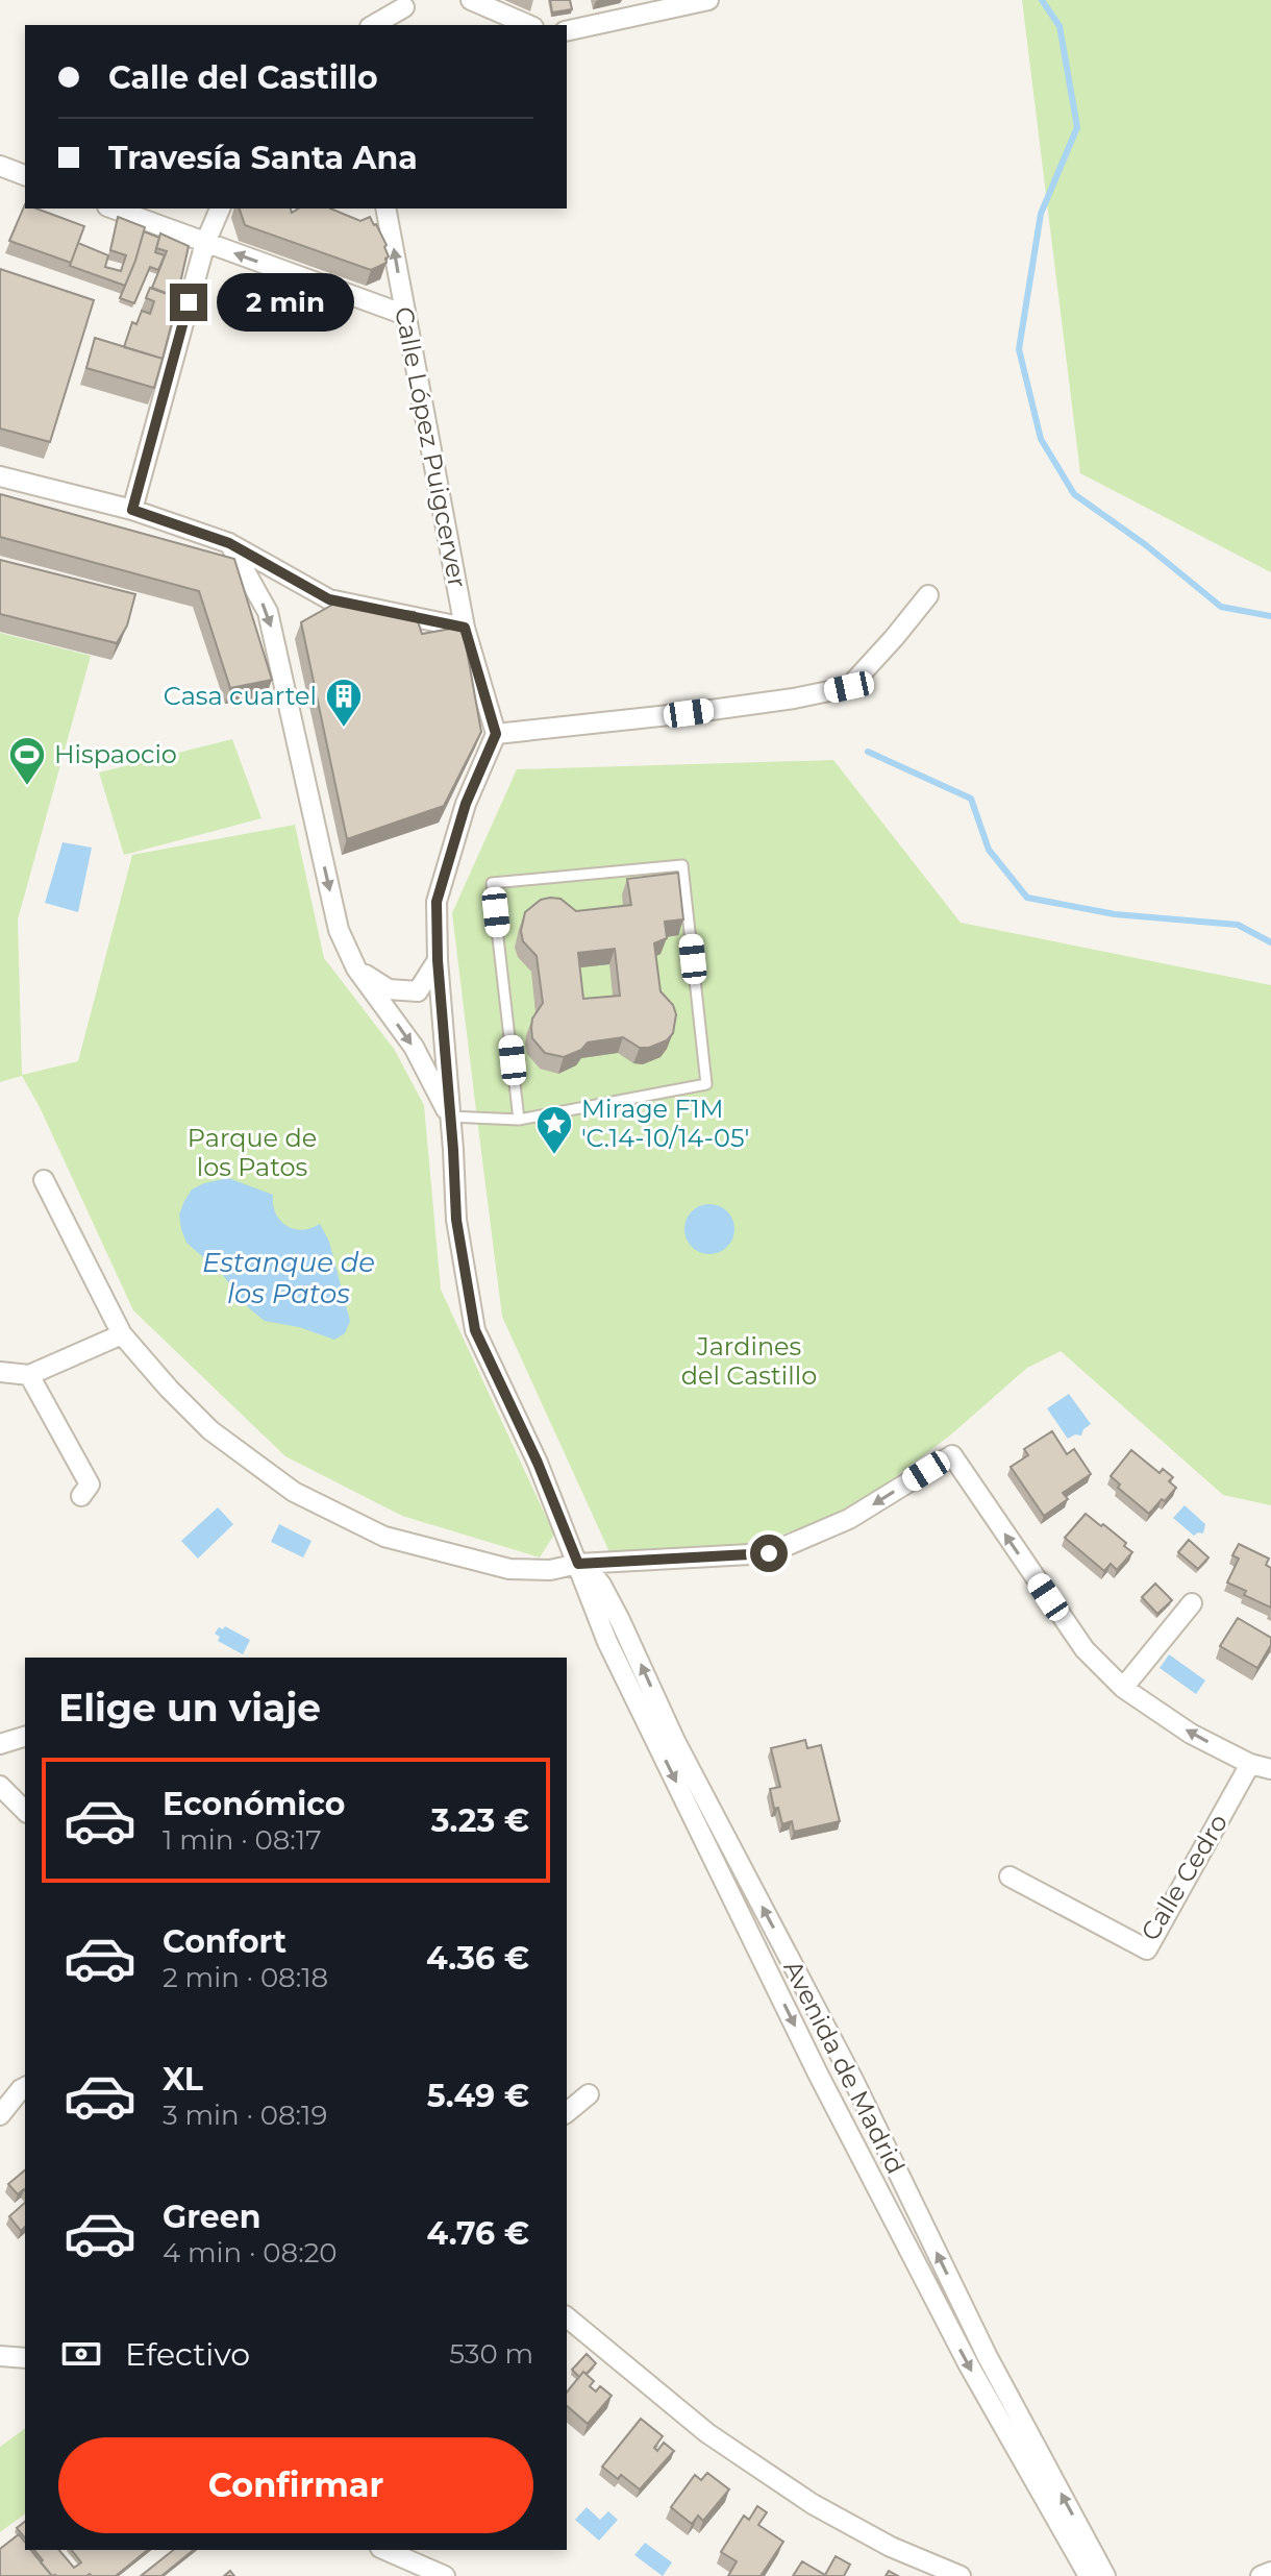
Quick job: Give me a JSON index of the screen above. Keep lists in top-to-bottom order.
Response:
{
  "streets": {
    "street": ["Calle López Puigcerver", "Calle Cedro", "Avenida de Madrid"]
  },
  "crossings": [
    ["Calle López Puigcerver", "Avenida de Madrid"]
  ],
  "water": ["Estanque de los Patos"],
  "parks": ["Parque de los Patos", "Jardines del Castillo"],
  "places": {
    "building": ["Casa cuartel"],
    "sports": ["Hispaocio"],
    "place": ["Mirage F1M 'C.14-10/14-05'"]
  },
  "page": {
    "banner": ["Calle del Castillo", "Travesía Santa Ana"],
    "bubble": "2 min",
    "heading": "Elige un viaje",
    "list": [
      {
        "name": "Económico",
        "note": "1 min · 08:17",
        "value": "3.23 €"
      },
      {
        "name": "Confort",
        "note": "2 min · 08:18",
        "value": "4.36 €"
      },
      {
        "name": "XL",
        "note": "3 min · 08:19",
        "value": "5.49 €"
      },
      {
        "name": "Green",
        "note": "4 min · 08:20",
        "value": "4.76 €"
      }
    ],
    "pay": ["Efectivo", "530 m"],
    "buttons": "Confirmar"
  }
}
